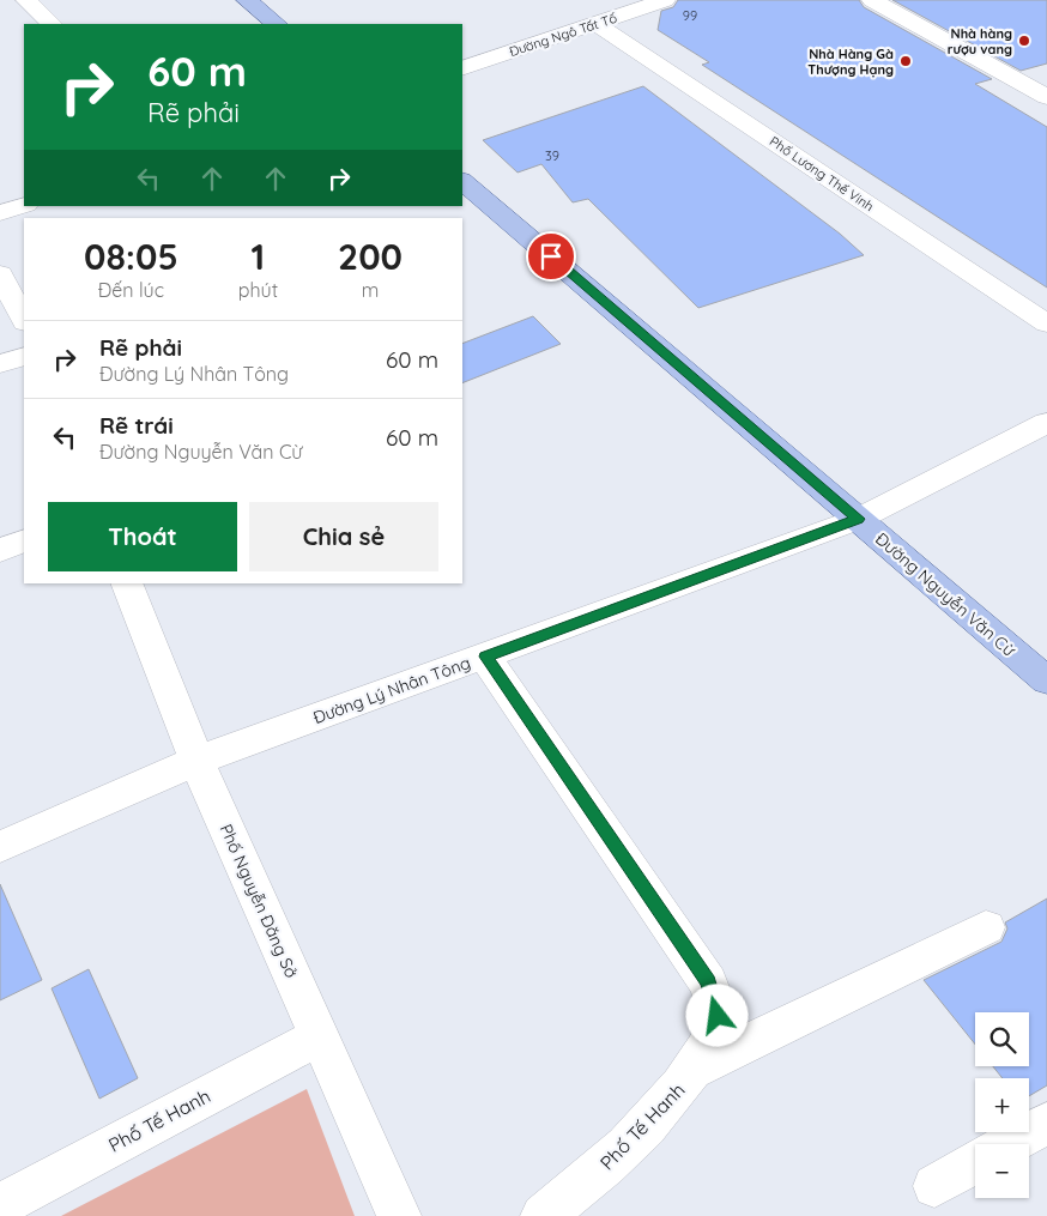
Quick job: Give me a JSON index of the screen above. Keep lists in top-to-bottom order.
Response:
{
  "streets": {
    "main road": ["Đường Nguyễn Văn Cừ"],
    "street": [
      "Đường Ngô Tất Tố",
      "Phố Lương Thế Vinh",
      "Đường Lý Nhân Tông",
      "Phố Nguyễn Đăng Sở",
      "Phố Tế Hanh"
    ]
  },
  "crossings": [
    ["Đường Ngô Tất Tố", "Phố Lương Thế Vinh"],
    ["Đường Nguyễn Văn Cừ", "Đường Lý Nhân Tông"],
    ["Đường Lý Nhân Tông", "Phố Nguyễn Đăng Sở"],
    ["Đường Lý Nhân Tông", "Phố Tế Hanh"],
    ["Phố Nguyễn Đăng Sở", "Phố Tế Hanh"]
  ],
  "places": ["Nhà hàng rượu vang", "Nhà Hàng Gà Thượng Hạng"],
  "house_numbers": ["99", "39"],
  "page": {
    "turn": ["60 m", "Rẽ phải"],
    "eta": [
      "08:05",
      "Đến lúc",
      "1",
      "phút",
      "200",
      "m"
    ],
    "list": [
      {
        "name": "Rẽ phải",
        "note": "Đường Lý Nhân Tông",
        "value": "60 m"
      },
      {
        "name": "Rẽ trái",
        "note": "Đường Nguyễn Văn Cừ",
        "value": "60 m"
      }
    ],
    "buttons": ["Thoát", "Chia sẻ"],
    "map_buttons": ["+", "−"]
  }
}
